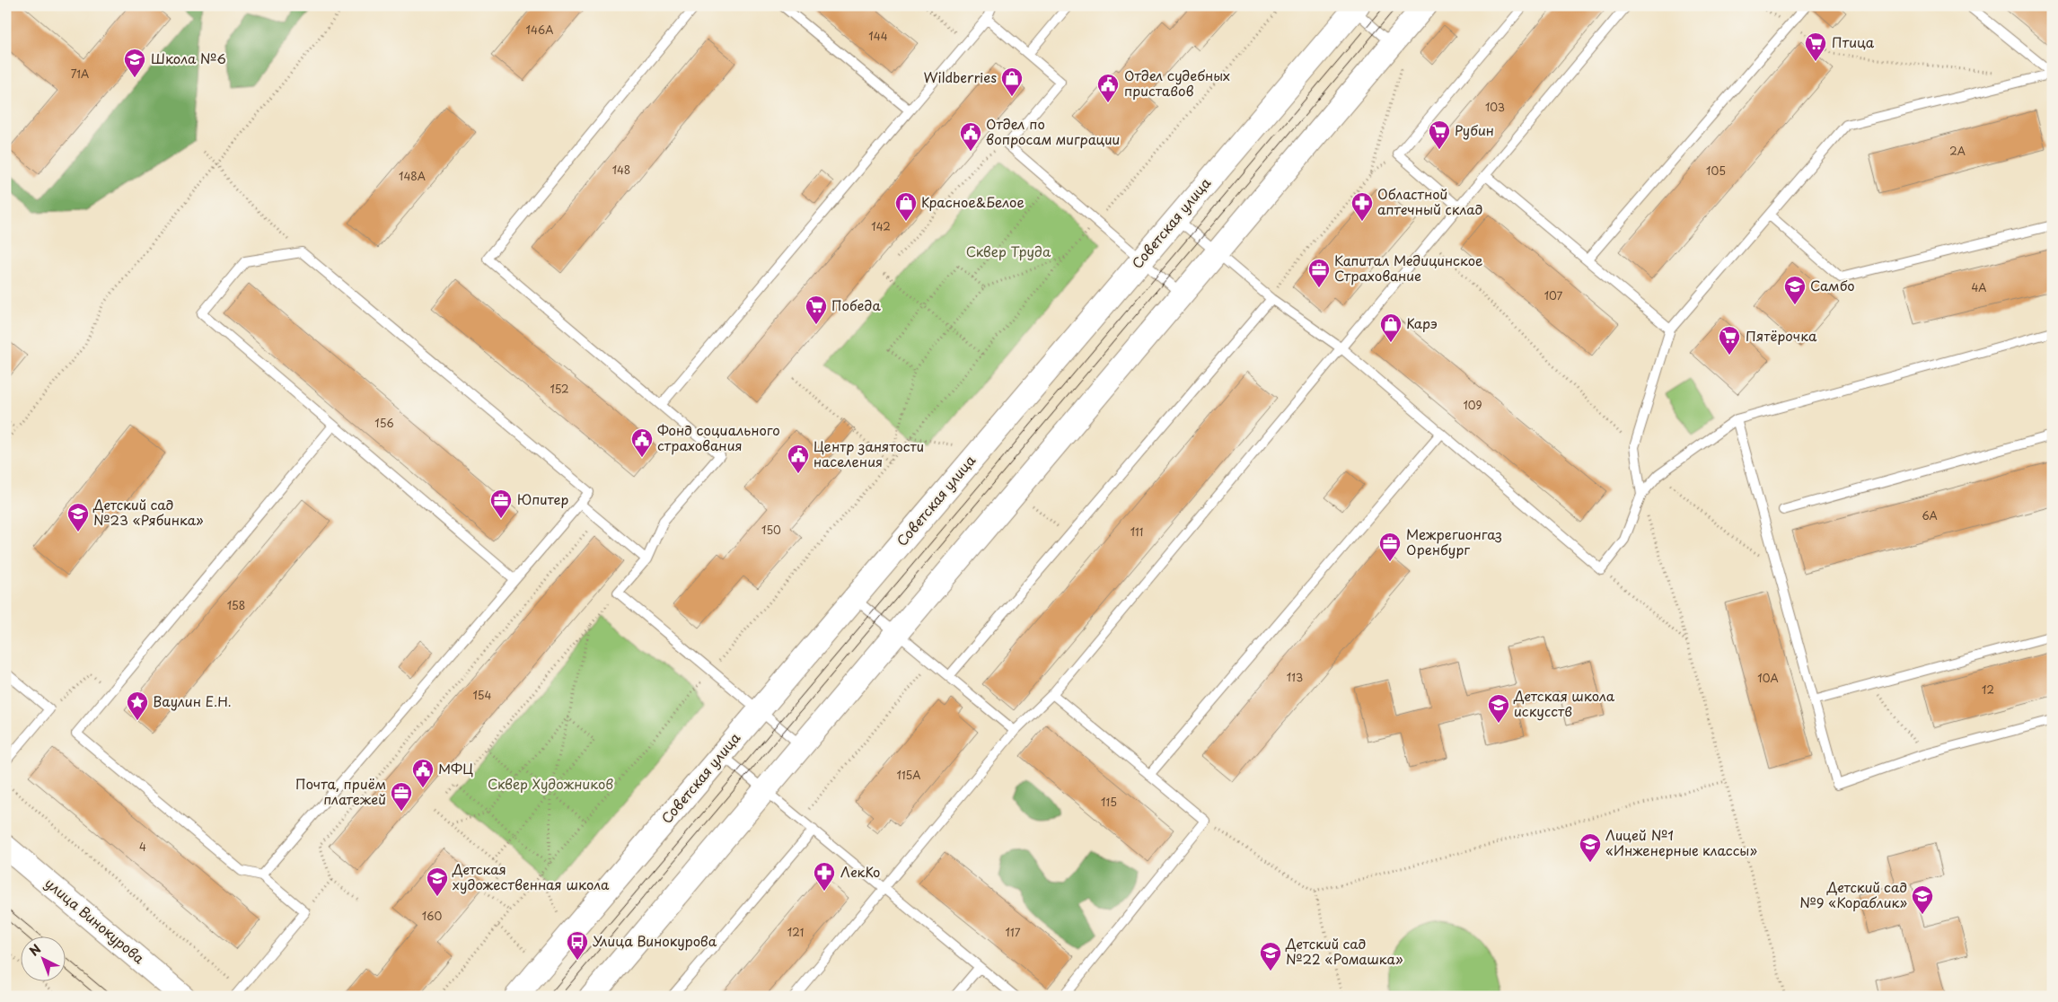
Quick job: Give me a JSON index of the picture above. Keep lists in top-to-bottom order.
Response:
{
  "streets": {
    "main road": ["Советская улица", "улица Винокурова"]
  },
  "parks": ["Сквер Труда", "Сквер Художников"],
  "places": {
    "supermarket": [
      "Птица",
      "Рубин",
      "Победа",
      "Пятёрочка"
    ],
    "school or university": [
      "Школа №6",
      "Самбо",
      "Детский сад №23 «Рябинка»",
      "Детская школа искусств",
      "Лицей №1 «Инженерные классы»",
      "Детская художественная школа",
      "Детский сад №9 «Кораблик»",
      "Детский сад №22 «Ромашка»"
    ],
    "shop": ["Wildberries", "Красное&Белое", "Карэ"],
    "public building": [
      "Отдел судебных приставов",
      "Отдел по вопросам миграции",
      "Фонд социального страхования",
      "Центр занятости населения",
      "МФЦ"
    ],
    "pharmacy": ["Областной аптечный склад", "ЛекКо"],
    "office": [
      "Капитал Медицинское Страхование",
      "Юпитер",
      "Межрегионгаз Оренбург",
      "Почта, приём платежей"
    ],
    "place": ["Ваулин Е.Н."],
    "bus stop": ["Улица Винокурова"]
  },
  "house_numbers": [
    "146А",
    "144",
    "71А",
    "103",
    "2А",
    "148",
    "105",
    "148А",
    "142",
    "4А",
    "107",
    "152",
    "109",
    "156",
    "6А",
    "150",
    "111",
    "158",
    "113",
    "10А",
    "12",
    "154",
    "115А",
    "115",
    "4",
    "160",
    "121",
    "117"
  ],
  "north": "top left"
}
